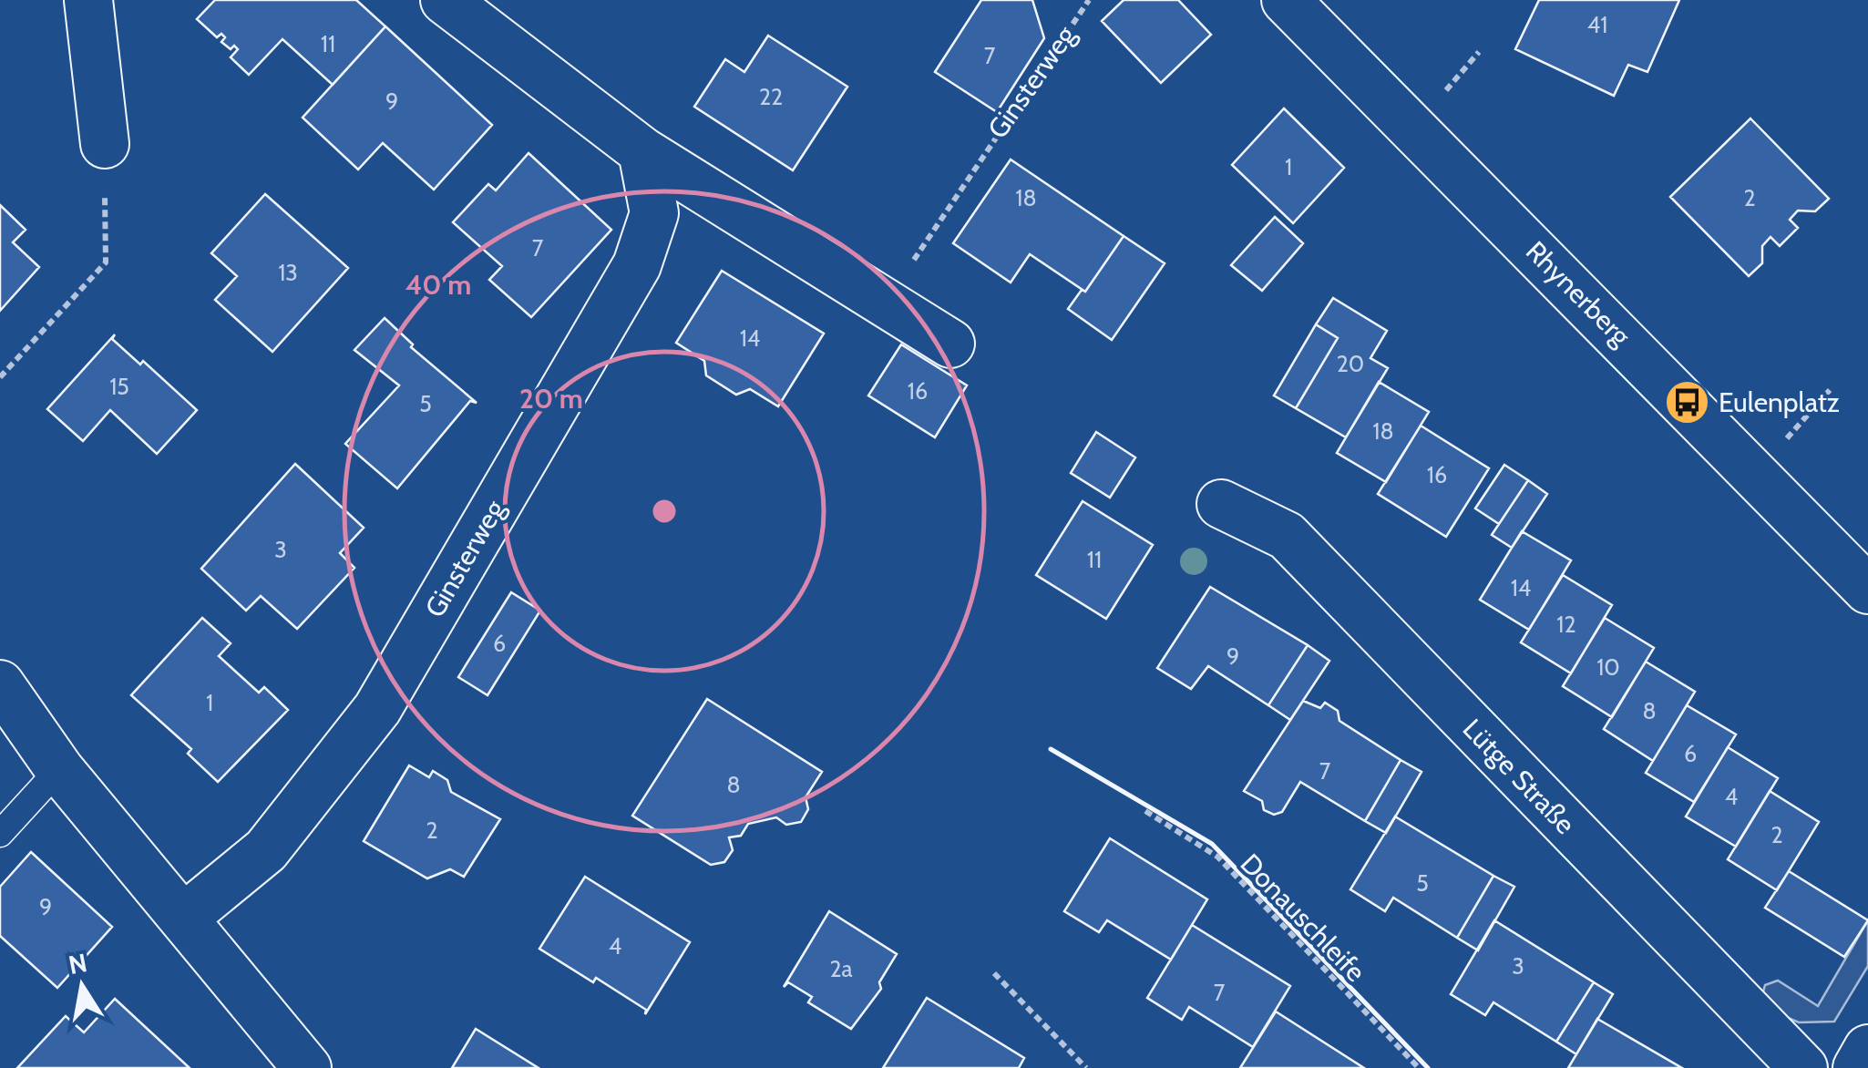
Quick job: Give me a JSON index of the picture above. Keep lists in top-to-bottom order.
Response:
{
  "streets": {
    "street": ["Ginsterweg", "Rhynerberg", "Lütge Straße"],
    "path": ["Donauschleife"]
  },
  "places": {
    "bus stop": ["Eulenplatz"]
  },
  "house_numbers": [
    "41",
    "11",
    "7",
    "22",
    "9",
    "1",
    "18",
    "2",
    "7",
    "13",
    "14",
    "20",
    "15",
    "16",
    "5",
    "18",
    "16",
    "3",
    "11",
    "14",
    "12",
    "6",
    "9",
    "10",
    "1",
    "8",
    "6",
    "7",
    "8",
    "4",
    "2",
    "2",
    "5",
    "9",
    "4",
    "3",
    "2a",
    "7"
  ],
  "north": "top",
  "rings": ["40 m", "20 m"]
}
